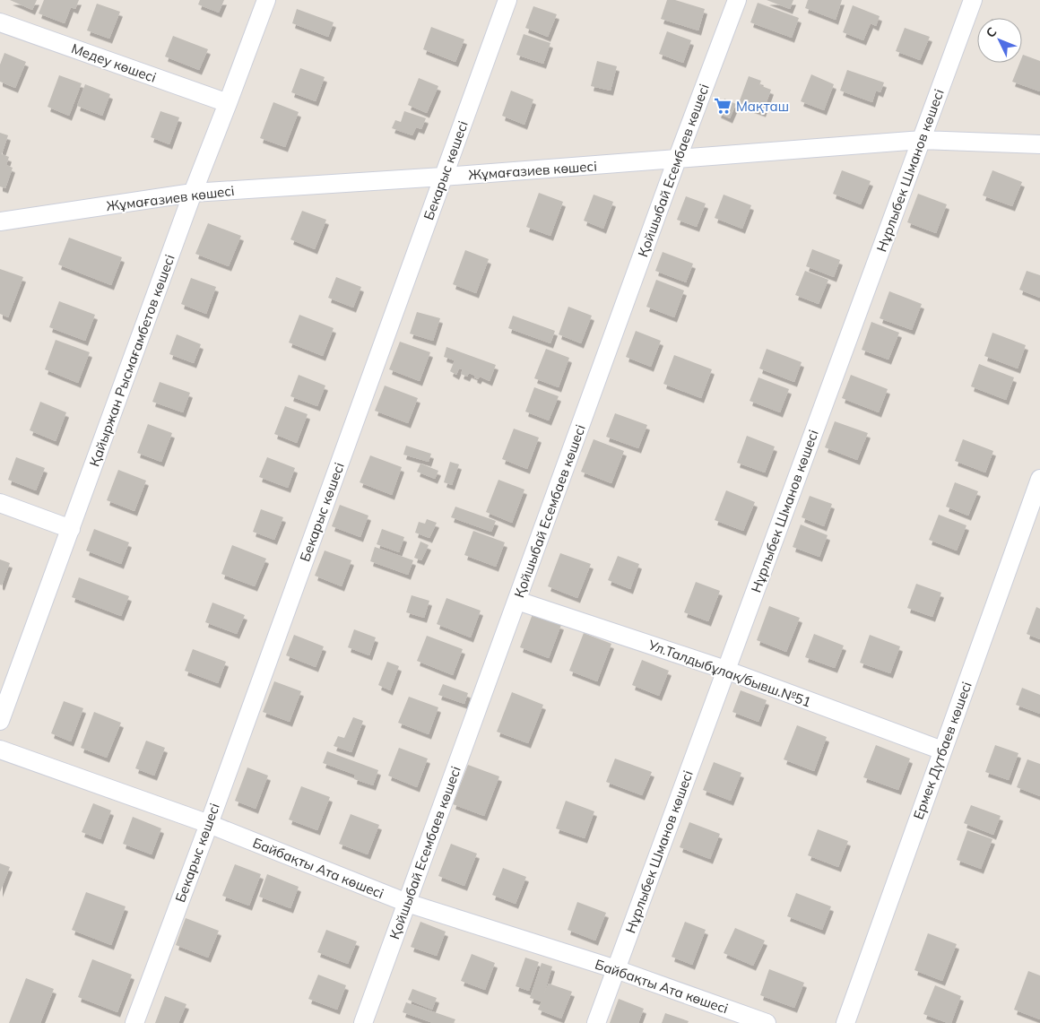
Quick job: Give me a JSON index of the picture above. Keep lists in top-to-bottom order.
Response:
{
  "streets": {
    "street": [
      "Медеу көшесі",
      "Бекарыс көшесі",
      "Жұмағазиев көшесі",
      "Қойшыбай Есембаев көшесі",
      "Нұрлыбек Шманов көшесі",
      "Қайыржан Рысмағамбетов көшесі",
      "Ул.Талдыбұлақ/бывш.№51",
      "Ермек Дүтбаев көшесi",
      "Байбақты Ата көшесі"
    ]
  },
  "crossings": [
    ["Медеу көшесі", "Қайыржан Рысмағамбетов көшесі"],
    ["Бекарыс көшесі", "Жұмағазиев көшесі"],
    ["Бекарыс көшесі", "Байбақты Ата көшесі"],
    ["Жұмағазиев көшесі", "Қойшыбай Есембаев көшесі"],
    ["Жұмағазиев көшесі", "Нұрлыбек Шманов көшесі"],
    ["Жұмағазиев көшесі", "Қайыржан Рысмағамбетов көшесі"],
    ["Қойшыбай Есембаев көшесі", "Ул.Талдыбұлақ/бывш.№51"],
    ["Қойшыбай Есембаев көшесі", "Байбақты Ата көшесі"],
    ["Нұрлыбек Шманов көшесі", "Ул.Талдыбұлақ/бывш.№51"],
    ["Нұрлыбек Шманов көшесі", "Байбақты Ата көшесі"],
    ["Ул.Талдыбұлақ/бывш.№51", "Ермек Дүтбаев көшесi"]
  ],
  "places": {
    "supermarket": ["Мақташ"]
  },
  "north": "top left"
}
